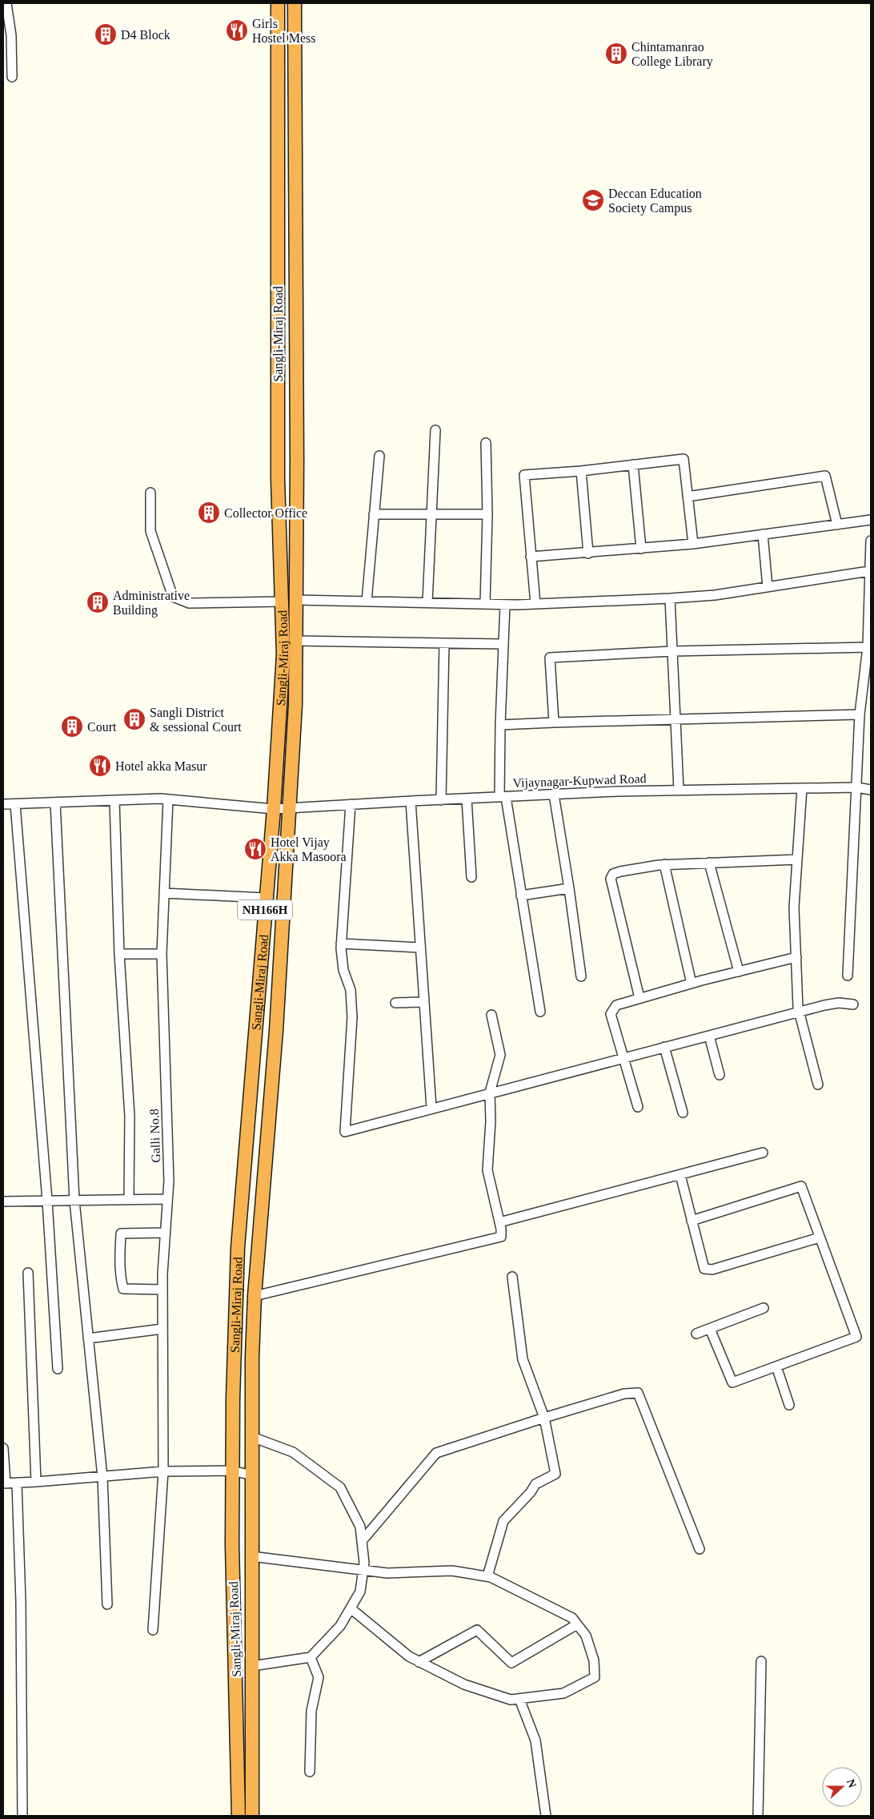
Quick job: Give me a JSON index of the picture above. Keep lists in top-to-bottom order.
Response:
{
  "streets": {
    "highway": ["Sangli-Miraj Road", "NH166H"],
    "street": ["Vijaynagar-Kupwad Road", "Galli No.8"]
  },
  "crossings": [
    ["Sangli-Miraj Road", "Vijaynagar-Kupwad Road"],
    ["Vijaynagar-Kupwad Road", "Galli No.8"]
  ],
  "places": {
    "restaurant": ["Girls Hostel Mess", "Hotel akka Masur", "Hotel Vijay Akka Masoora"],
    "building": [
      "D4 Block",
      "Chintamanrao College Library",
      "Collector Office",
      "Administrative Building",
      "Sangli District & sessional Court",
      "Court"
    ],
    "school or university": ["Deccan Education Society Campus"]
  },
  "north": "right"
}
